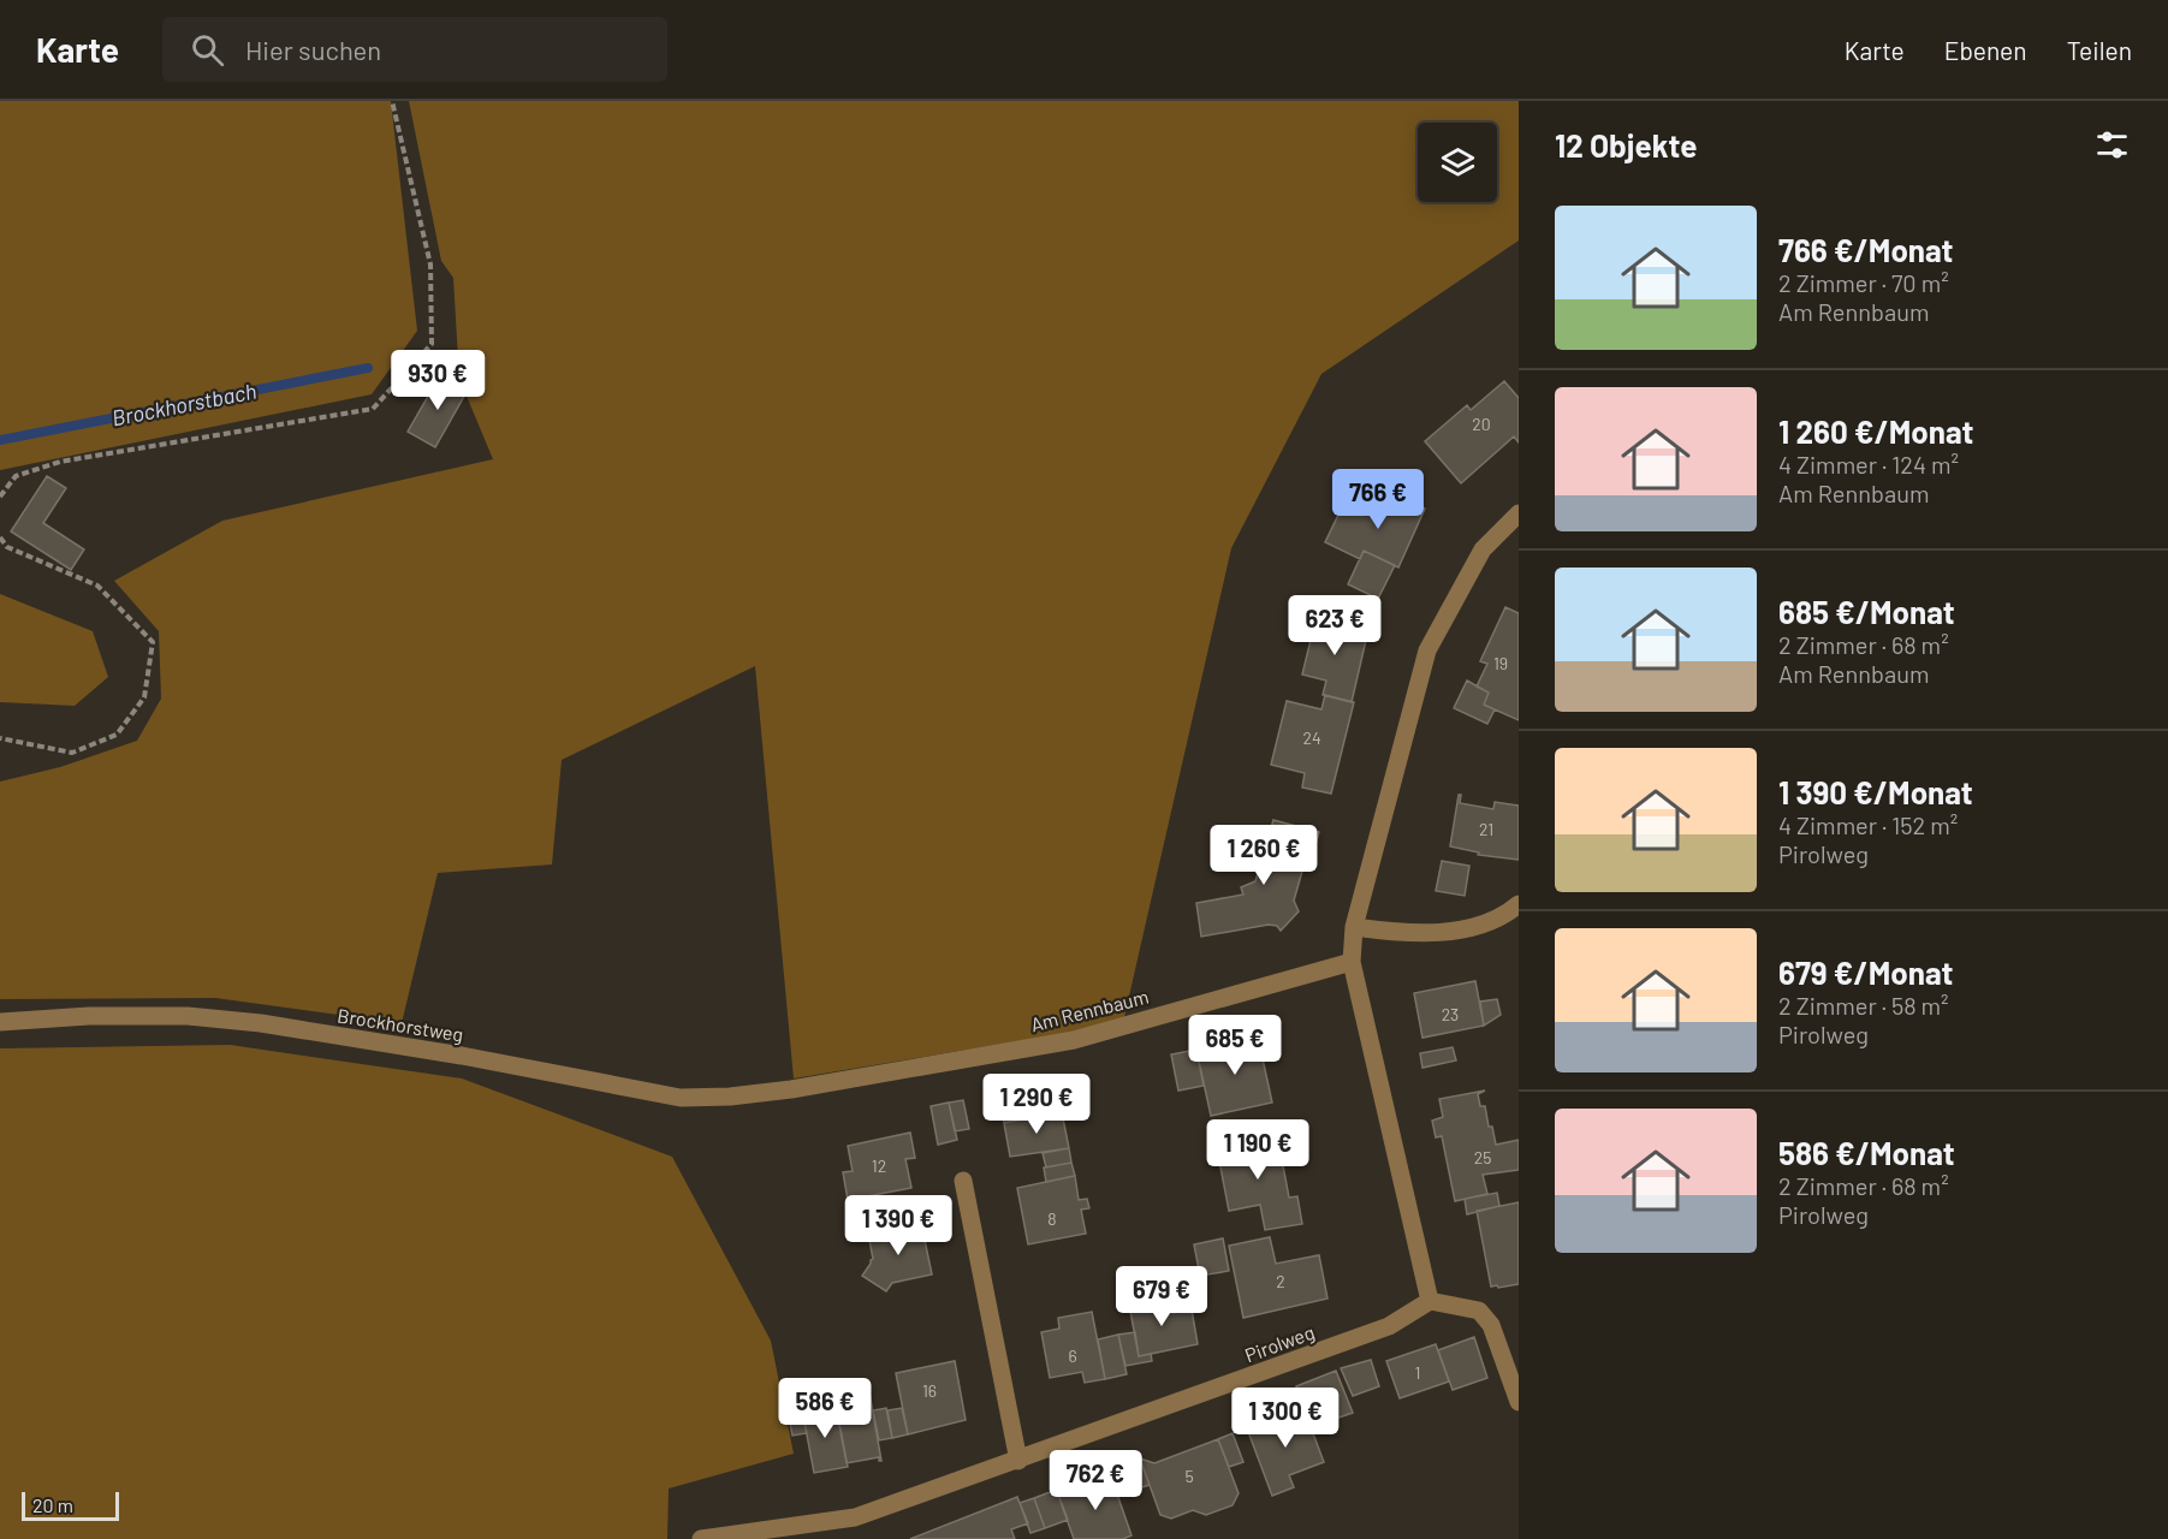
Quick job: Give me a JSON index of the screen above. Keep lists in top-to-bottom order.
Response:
{
  "streets": {
    "street": ["Am Rennbaum", "Brockhorstweg", "Pirolweg"]
  },
  "crossings": [
    ["Am Rennbaum", "Brockhorstweg"]
  ],
  "water": ["Brockhorstbach"],
  "house_numbers": [
    "20",
    "19",
    "24",
    "21",
    "23",
    "25",
    "12",
    "8",
    "2",
    "6",
    "1",
    "16",
    "5"
  ],
  "scale_bar": "20 m",
  "page": {
    "header": "Karte",
    "search": "Hier suchen",
    "nav": ["Karte", "Ebenen", "Teilen"],
    "heading": "12 Objekte",
    "list": [
      {
        "name": "766 €/Monat",
        "note": "2 Zimmer · 70 m² · Am Rennbaum"
      },
      {
        "name": "1 260 €/Monat",
        "note": "4 Zimmer · 124 m² · Am Rennbaum"
      },
      {
        "name": "685 €/Monat",
        "note": "2 Zimmer · 68 m² · Am Rennbaum"
      },
      {
        "name": "1 390 €/Monat",
        "note": "4 Zimmer · 152 m² · Pirolweg"
      },
      {
        "name": "679 €/Monat",
        "note": "2 Zimmer · 58 m² · Pirolweg"
      },
      {
        "name": "586 €/Monat",
        "note": "2 Zimmer · 68 m² · Pirolweg"
      }
    ],
    "price": [
      "930 €",
      "766 €",
      "623 €",
      "1 260 €",
      "685 €",
      "1 290 €",
      "1 190 €",
      "1 390 €",
      "679 €",
      "586 €",
      "1 300 €",
      "762 €"
    ],
    "scale": "20 m"
  }
}
